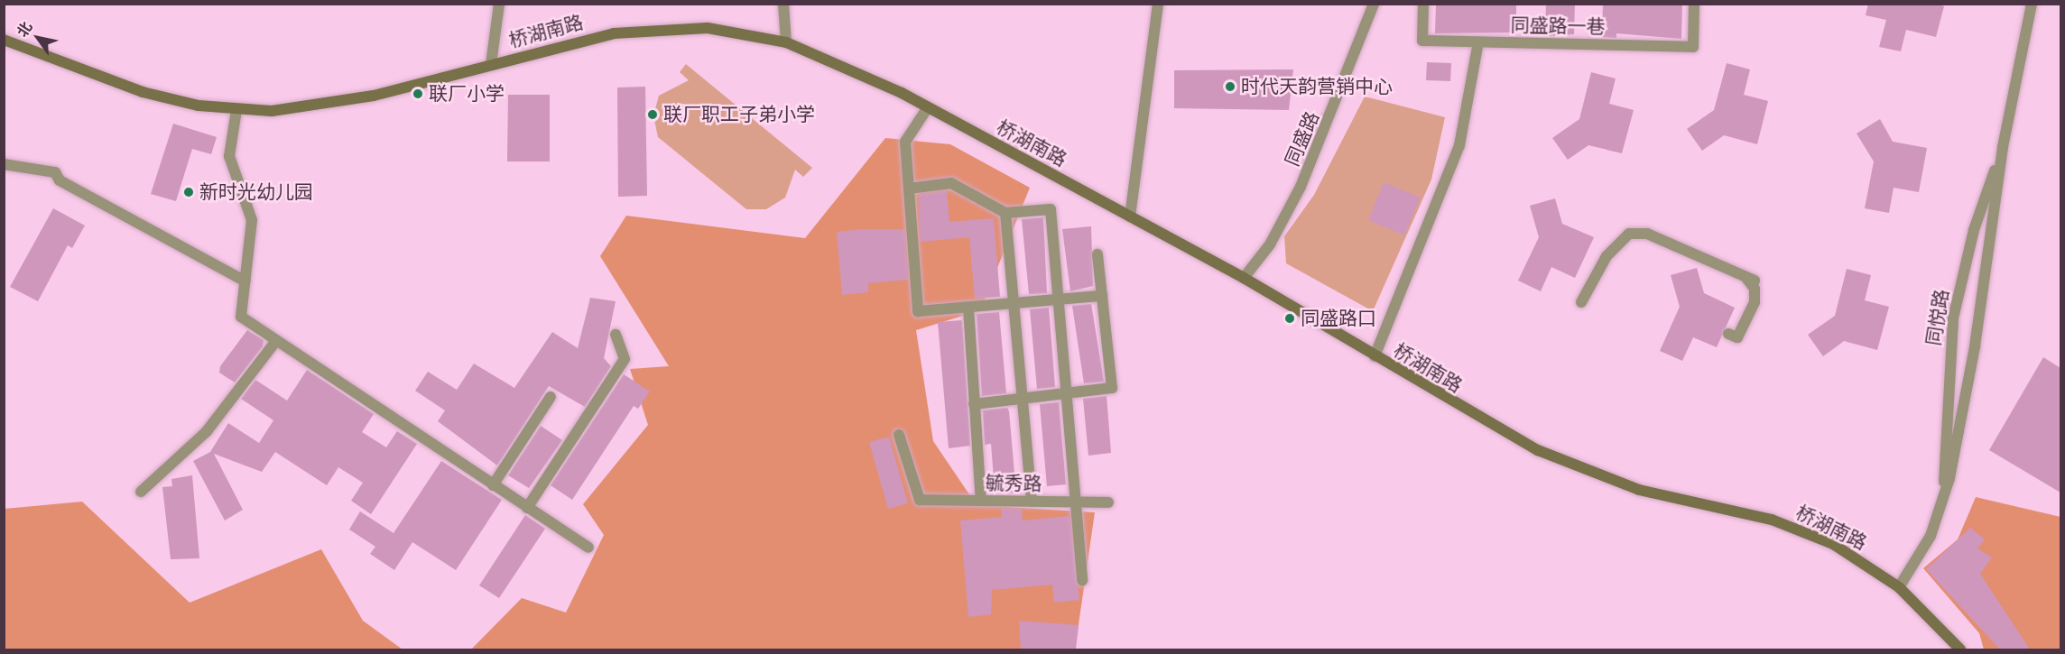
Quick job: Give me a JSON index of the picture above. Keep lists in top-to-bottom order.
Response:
{
  "streets": {
    "main road": ["桥湖南路"],
    "street": [
      "同盛路一巷",
      "同盛路",
      "同悦路",
      "毓秀路"
    ]
  },
  "crossings": [
    ["桥湖南路", "同盛路"],
    ["桥湖南路", "同悦路"]
  ],
  "places": [
    "时代天韵营销中心",
    "联厂小学",
    "联厂职工子弟小学",
    "新时光幼儿园",
    "同盛路口"
  ],
  "north": "top left"
}
